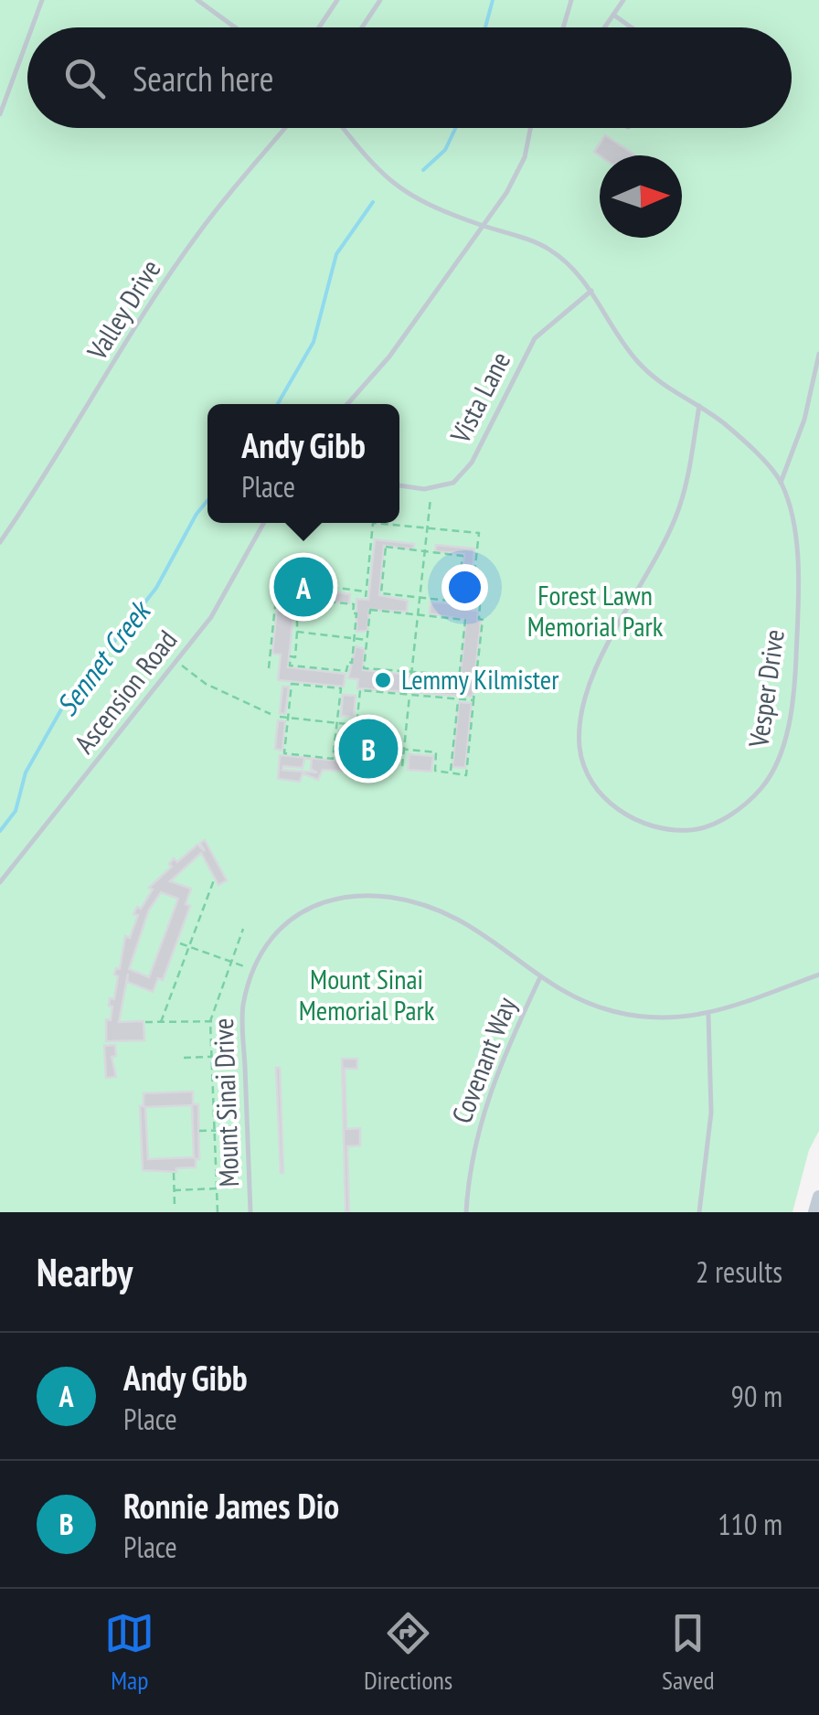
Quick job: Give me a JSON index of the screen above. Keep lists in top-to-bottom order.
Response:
{
  "streets": {
    "lane": [
      "Valley Drive",
      "Vista Lane",
      "Vesper Drive",
      "Ascension Road",
      "Covenant Way",
      "Mount Sinai Drive"
    ]
  },
  "crossings": [
    ["Covenant Way", "Mount Sinai Drive"]
  ],
  "water": ["Sennet Creek"],
  "parks": ["Forest Lawn Memorial Park", "Mount Sinai Memorial Park"],
  "places": ["Lemmy Kilmister"],
  "north": "right",
  "page": {
    "search": "Search here",
    "popup": ["Andy Gibb", "Place"],
    "pins": ["A", "B"],
    "heading": ["Nearby", "2 results"],
    "list": [
      {
        "mark": "A",
        "name": "Andy Gibb",
        "note": "Place",
        "value": "90 m"
      },
      {
        "mark": "B",
        "name": "Ronnie James Dio",
        "note": "Place",
        "value": "110 m"
      }
    ],
    "nav": ["Map", "Directions", "Saved"]
  }
}
